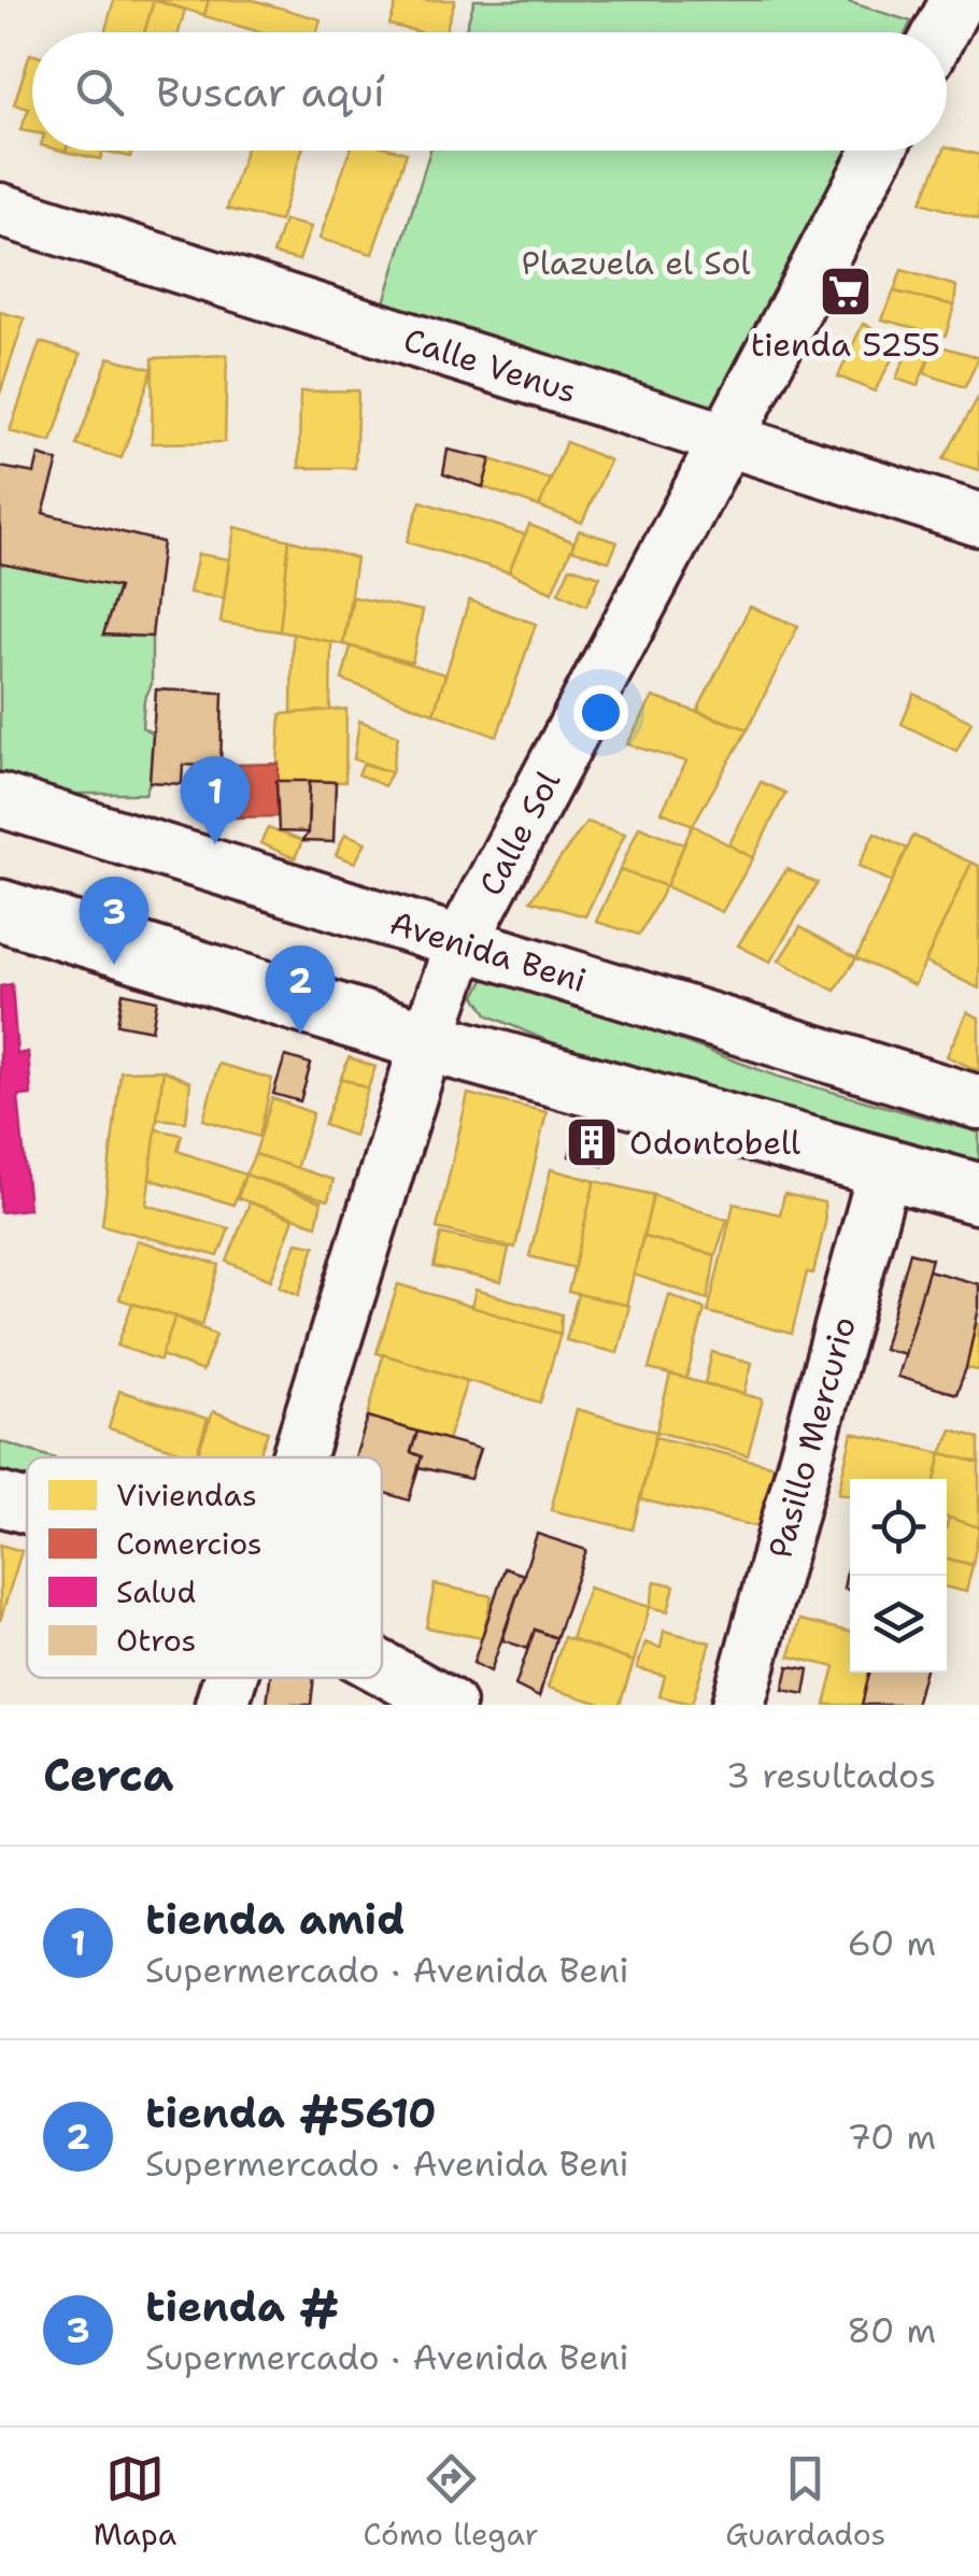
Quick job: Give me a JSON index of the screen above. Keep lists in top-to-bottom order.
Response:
{
  "streets": {
    "street": [
      "Calle Venus",
      "Calle Sol",
      "Avenida Beni",
      "Pasillo Mercurio"
    ]
  },
  "crossings": [
    ["Calle Venus", "Calle Sol"],
    ["Calle Sol", "Avenida Beni"]
  ],
  "parks": ["Plazuela el Sol"],
  "places": {
    "supermarket": ["tienda 5255"],
    "building": ["Odontobell"]
  },
  "legend": [
    "Viviendas",
    "Comercios",
    "Salud",
    "Otros"
  ],
  "page": {
    "search": "Buscar aquí",
    "pins": ["1", "3", "2"],
    "heading": ["Cerca", "3 resultados"],
    "list": [
      {
        "mark": "1",
        "name": "tienda amid",
        "note": "Supermercado · Avenida Beni",
        "value": "60 m"
      },
      {
        "mark": "2",
        "name": "tienda #5610",
        "note": "Supermercado · Avenida Beni",
        "value": "70 m"
      },
      {
        "mark": "3",
        "name": "tienda #",
        "note": "Supermercado · Avenida Beni",
        "value": "80 m"
      }
    ],
    "nav": ["Mapa", "Cómo llegar", "Guardados"]
  }
}
